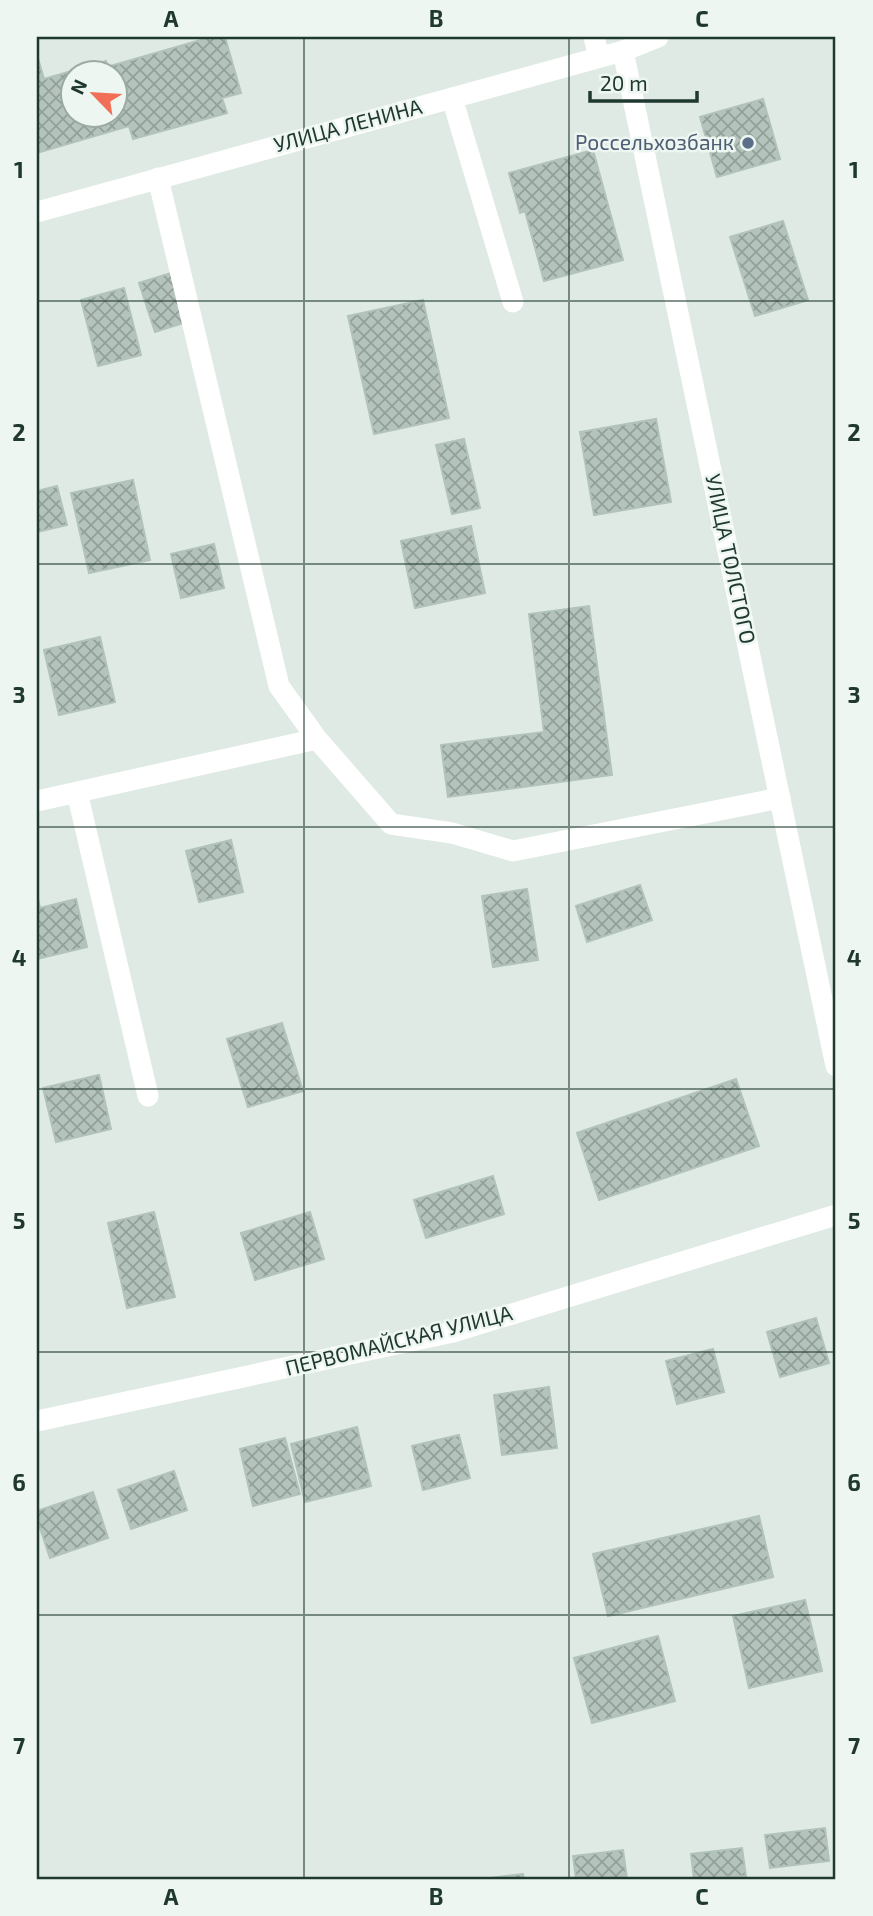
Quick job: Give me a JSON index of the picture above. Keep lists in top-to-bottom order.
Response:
{
  "streets": {
    "street": ["УЛИЦА ЛЕНИНА", "УЛИЦА ТОЛСТОГО", "ПЕРВОМАЙСКАЯ УЛИЦА"]
  },
  "crossings": [
    ["УЛИЦА ЛЕНИНА", "УЛИЦА ТОЛСТОГО"]
  ],
  "places": ["Россельхозбанк"],
  "scale_bar": "20 m",
  "north": "top left",
  "grid": {
    "columns": ["A", "B", "C"],
    "rows": [
      "1",
      "2",
      "3",
      "4",
      "5",
      "6",
      "7"
    ]
  }
}
